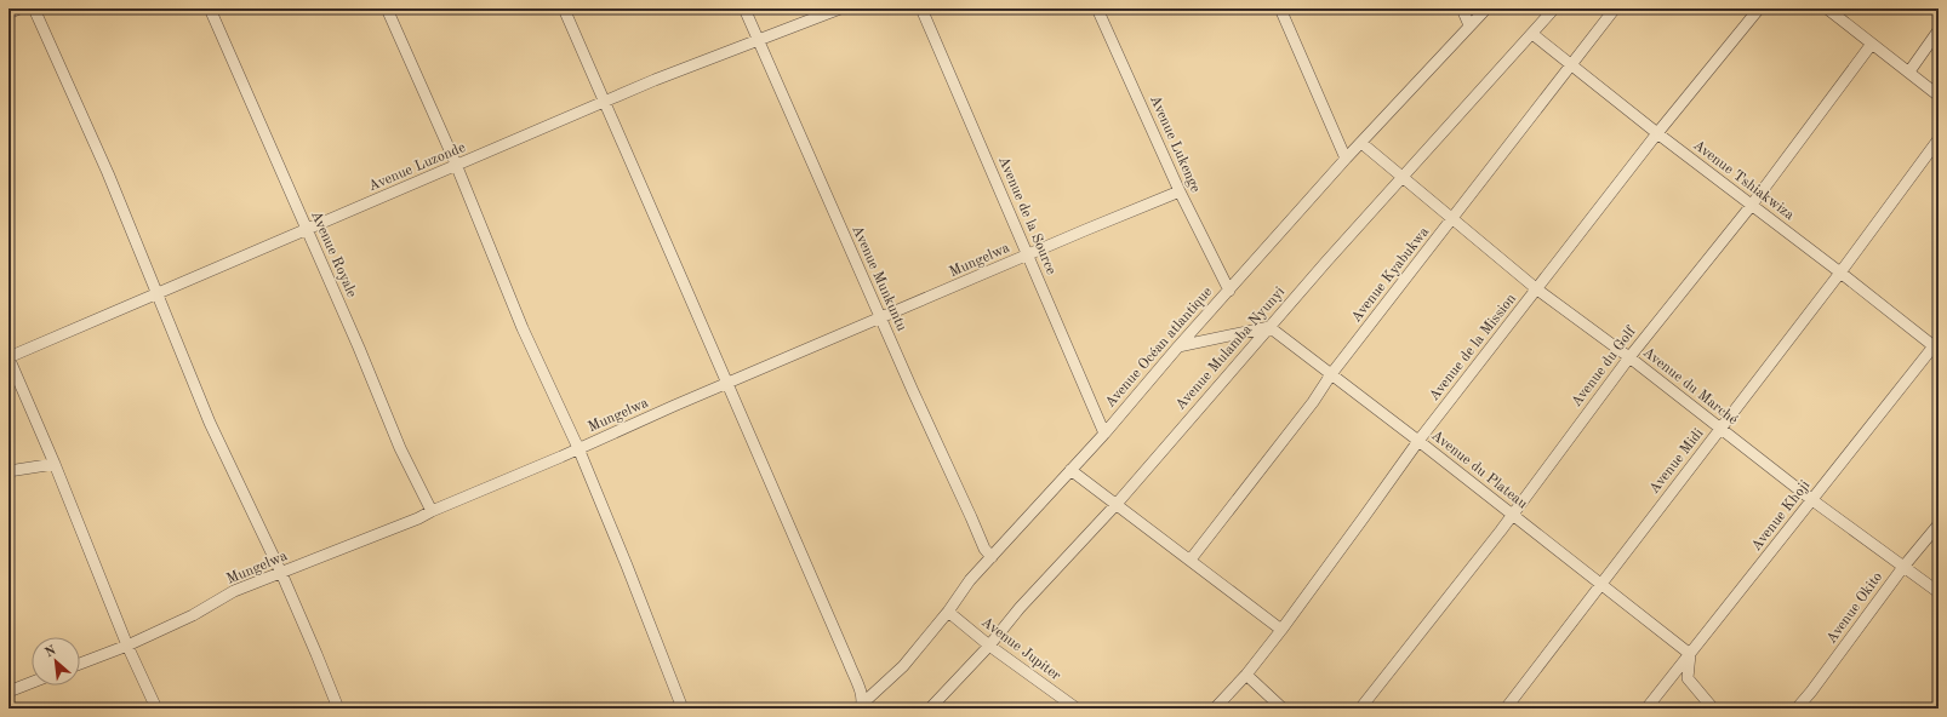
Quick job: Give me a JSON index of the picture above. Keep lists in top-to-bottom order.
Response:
{
  "streets": {
    "street": [
      "Avenue Lukenge",
      "Avenue Luzonde",
      "Avenue Tshiakwiza",
      "Avenue de la Source",
      "Avenue Royale",
      "Mungelwa",
      "Avenue Kyabukwa",
      "Avenue Munkuntu",
      "Avenue Océan atlantique",
      "Avenue de la Mission",
      "Avenue Mulamba Nyunyi",
      "Avenue du Golf",
      "Avenue du Marché",
      "Avenue Midi",
      "Avenue du Plateau",
      "Avenue Khoji",
      "Avenue Okito",
      "Avenue Jupiter"
    ]
  },
  "crossings": [
    ["Avenue Lukenge", "Mungelwa"],
    ["Avenue Lukenge", "Avenue Océan atlantique"],
    ["Avenue Luzonde", "Avenue Royale"],
    ["Avenue Luzonde", "Avenue Munkuntu"],
    ["Avenue Tshiakwiza", "Avenue Kyabukwa"],
    ["Avenue Tshiakwiza", "Avenue de la Mission"],
    ["Avenue Tshiakwiza", "Avenue Mulamba Nyunyi"],
    ["Avenue Tshiakwiza", "Avenue du Golf"],
    ["Avenue Tshiakwiza", "Avenue Midi"],
    ["Avenue Tshiakwiza", "Avenue Khoji"],
    ["Avenue de la Source", "Mungelwa"],
    ["Avenue de la Source", "Avenue Océan atlantique"],
    ["Avenue Royale", "Mungelwa"],
    ["Mungelwa", "Avenue Munkuntu"],
    ["Avenue Kyabukwa", "Avenue du Marché"],
    ["Avenue Kyabukwa", "Avenue du Plateau"],
    ["Avenue Munkuntu", "Avenue Océan atlantique"],
    ["Avenue Océan atlantique", "Avenue du Marché"],
    ["Avenue Océan atlantique", "Avenue Jupiter"],
    ["Avenue de la Mission", "Avenue du Marché"],
    ["Avenue de la Mission", "Avenue du Plateau"],
    ["Avenue Mulamba Nyunyi", "Avenue du Marché"],
    ["Avenue Mulamba Nyunyi", "Avenue du Plateau"],
    ["Avenue Mulamba Nyunyi", "Avenue Jupiter"],
    ["Avenue du Golf", "Avenue du Marché"],
    ["Avenue du Golf", "Avenue du Plateau"],
    ["Avenue du Marché", "Avenue Midi"],
    ["Avenue du Marché", "Avenue Khoji"],
    ["Avenue du Marché", "Avenue Okito"],
    ["Avenue Midi", "Avenue du Plateau"],
    ["Avenue du Plateau", "Avenue Khoji"]
  ],
  "north": "top left"
}
